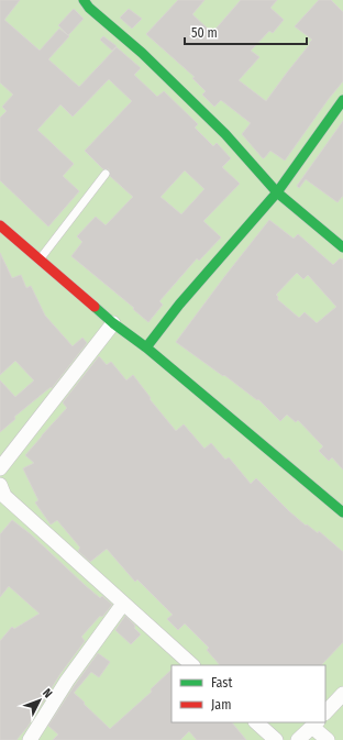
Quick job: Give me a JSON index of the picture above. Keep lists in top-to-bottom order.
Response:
{
  "legend": ["Fast", "Jam"],
  "scale_bar": "50 m",
  "north": "top right"
}
